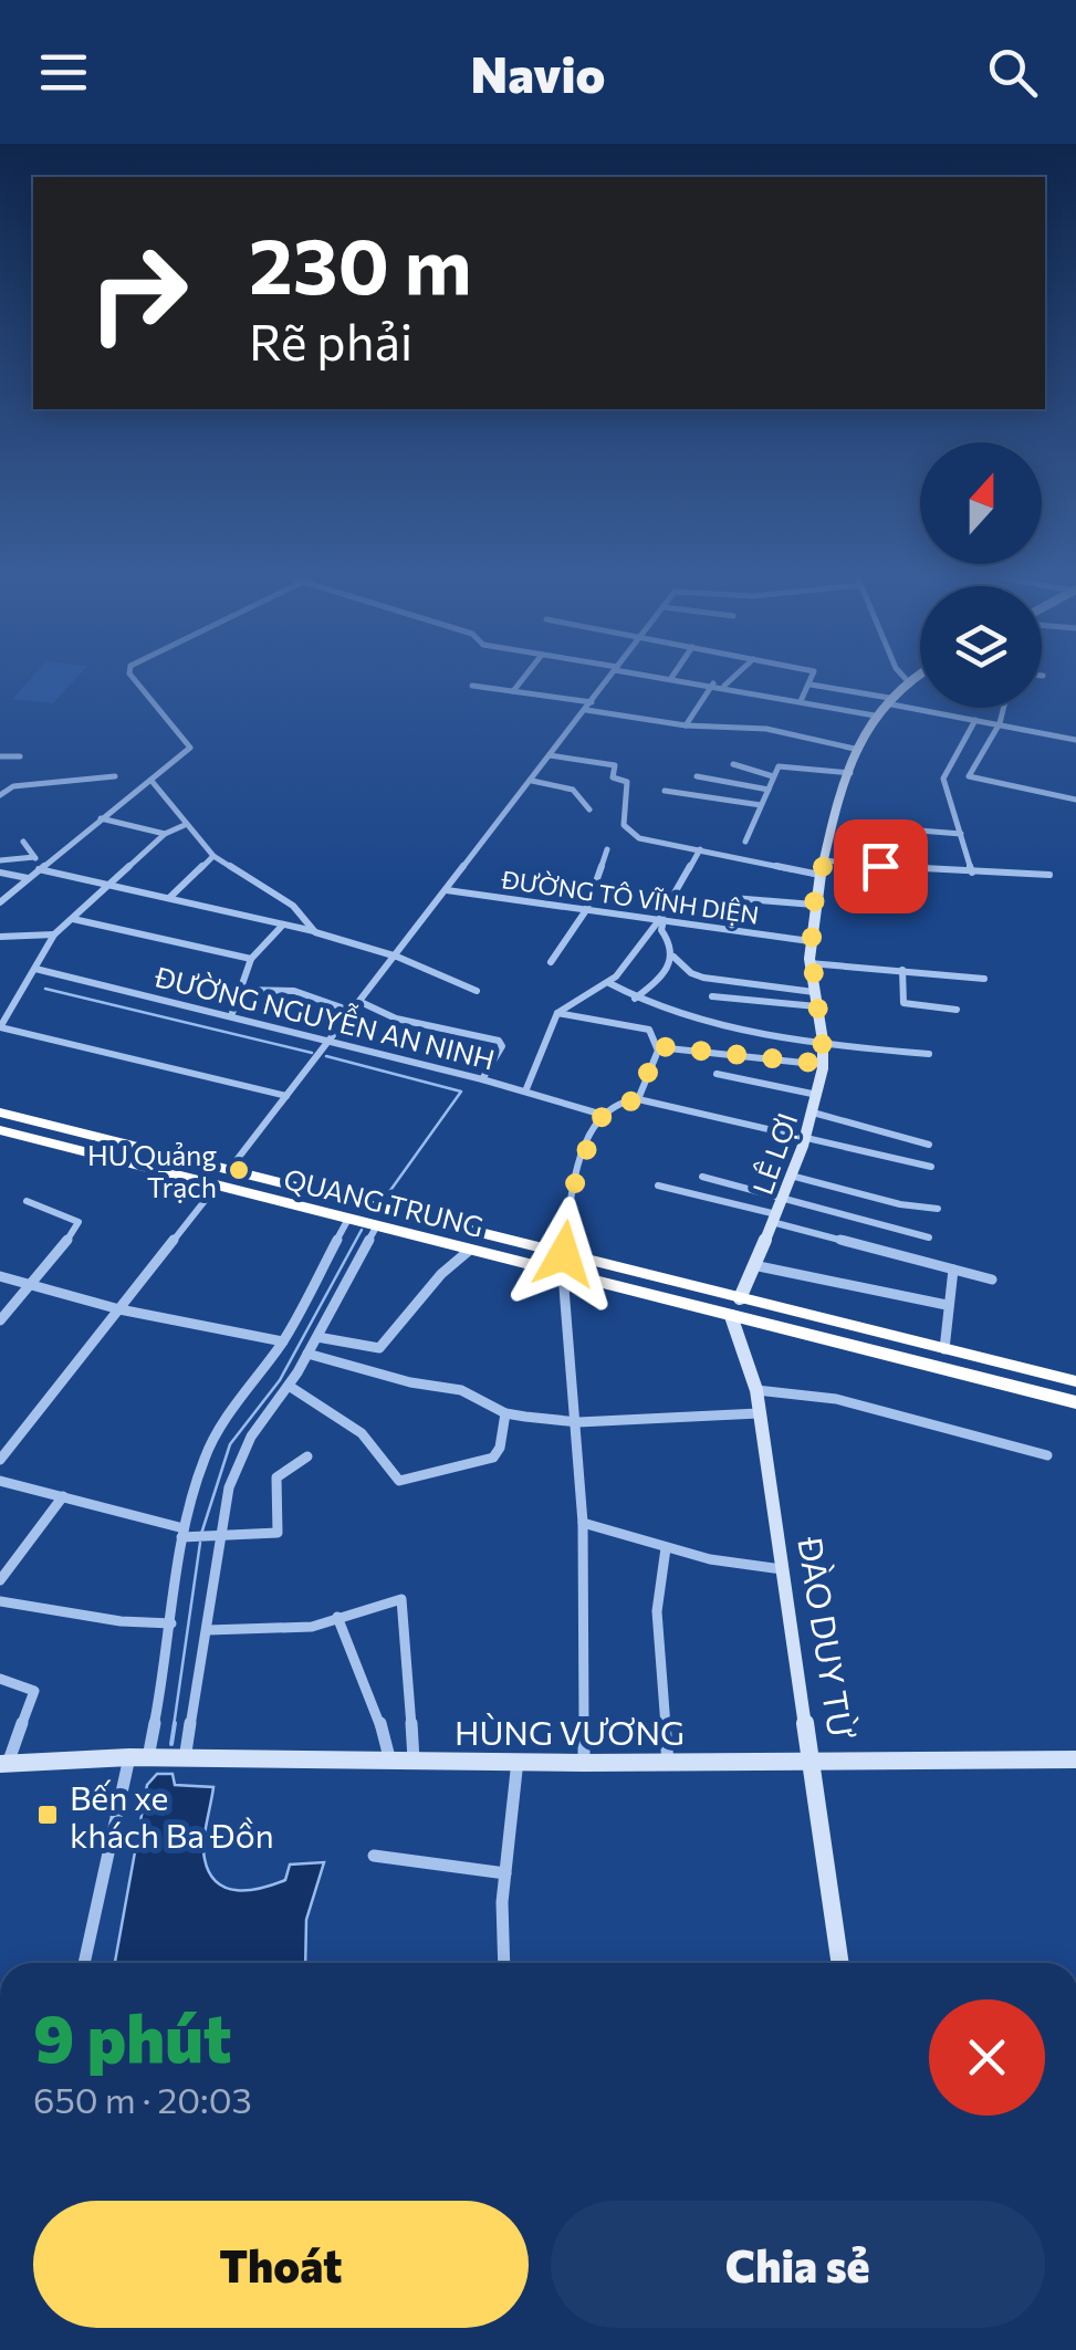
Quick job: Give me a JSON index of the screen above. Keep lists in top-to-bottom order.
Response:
{
  "streets": {
    "highway": ["QUANG TRUNG"],
    "street": [
      "ĐƯỜNG TÔ VĨNH DIỆN",
      "ĐƯỜNG NGUYỄN AN NINH",
      "LÊ LỢI",
      "ĐÀO DUY TỪ",
      "HÙNG VƯƠNG"
    ]
  },
  "crossings": [
    ["ĐƯỜNG TÔ VĨNH DIỆN", "LÊ LỢI"],
    ["LÊ LỢI", "QUANG TRUNG"],
    ["QUANG TRUNG", "ĐÀO DUY TỪ"],
    ["ĐÀO DUY TỪ", "HÙNG VƯƠNG"]
  ],
  "places": {
    "other": ["HU Quảng Trạch"],
    "transit": ["Bến xe khách Ba Đồn"]
  },
  "north": "top",
  "page": {
    "header": "Navio",
    "turn": ["230 m", "Rẽ phải"],
    "heading": ["9 phút", "650 m · 20:03"],
    "buttons": ["Thoát", "Chia sẻ"]
  }
}
